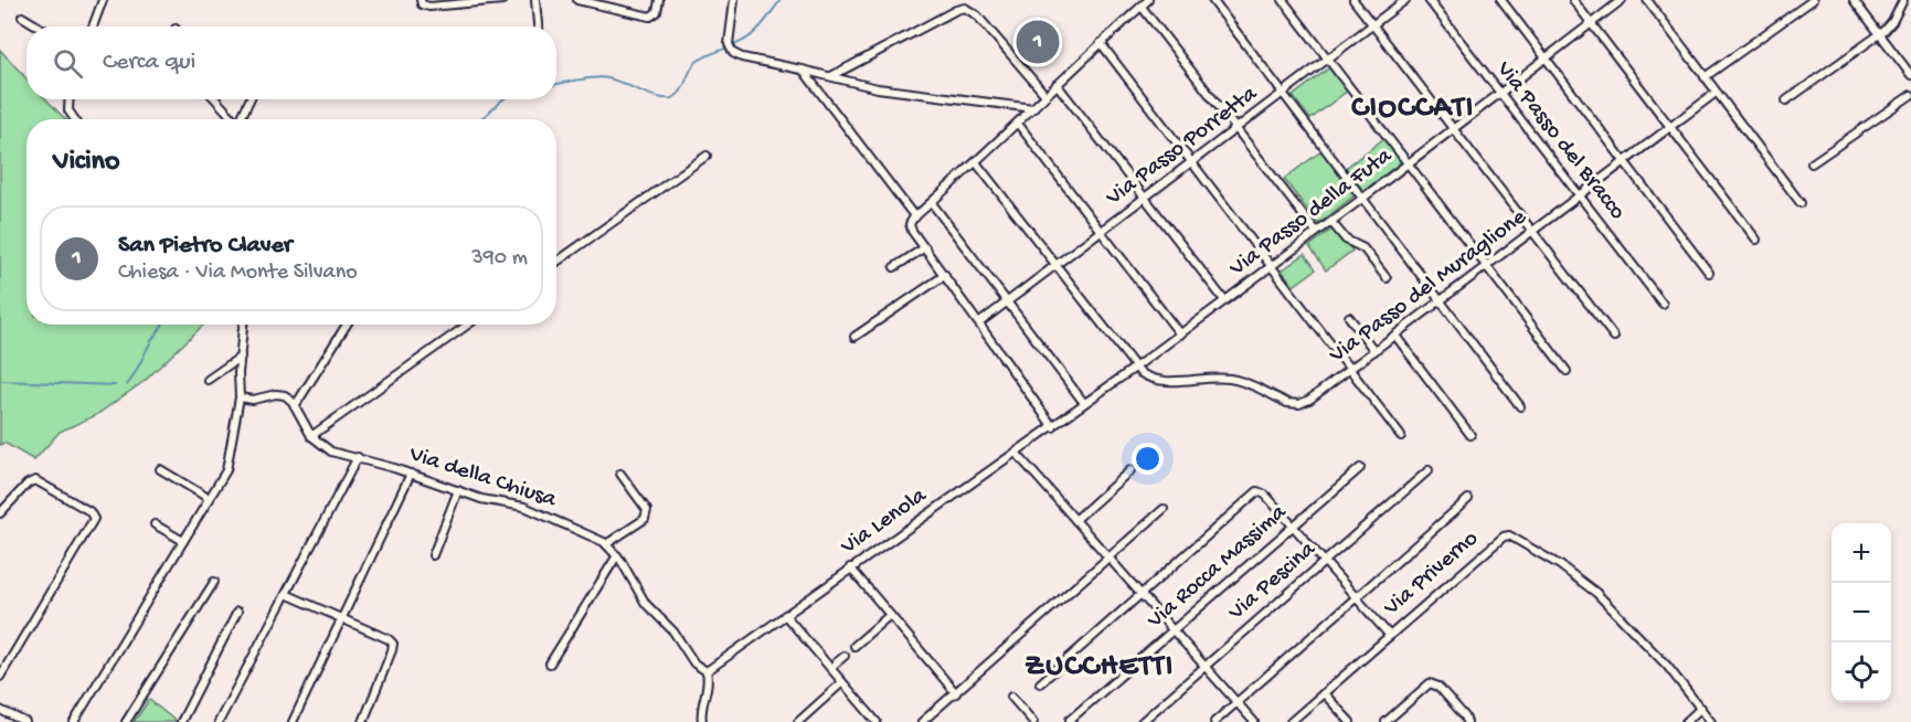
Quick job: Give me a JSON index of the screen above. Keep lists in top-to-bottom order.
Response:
{
  "streets": {
    "street": [
      "Via Passo del Bracco",
      "Via Passo Porretta",
      "Via Passo della Futa",
      "Via Passo del Muraglione",
      "Via della Chiusa",
      "Via Lenola",
      "Via Rocca Massima",
      "Via Priverno",
      "Via Pescina"
    ]
  },
  "crossings": [
    ["Via Passo del Bracco", "Via Passo della Futa"],
    ["Via Passo del Bracco", "Via Passo del Muraglione"],
    ["Via Passo della Futa", "Via Passo del Muraglione"],
    ["Via Passo della Futa", "Via Lenola"],
    ["Via della Chiusa", "Via Lenola"]
  ],
  "districts": ["CIOCCATI", "ZUCCHETTI"],
  "page": {
    "pins": "1",
    "search": "Cerca qui",
    "heading": "Vicino",
    "list": [
      {
        "mark": "1",
        "name": "San Pietro Claver",
        "note": "Chiesa · Via Monte Silvano",
        "value": "390 m"
      }
    ],
    "map_buttons": ["+", "−"]
  }
}
